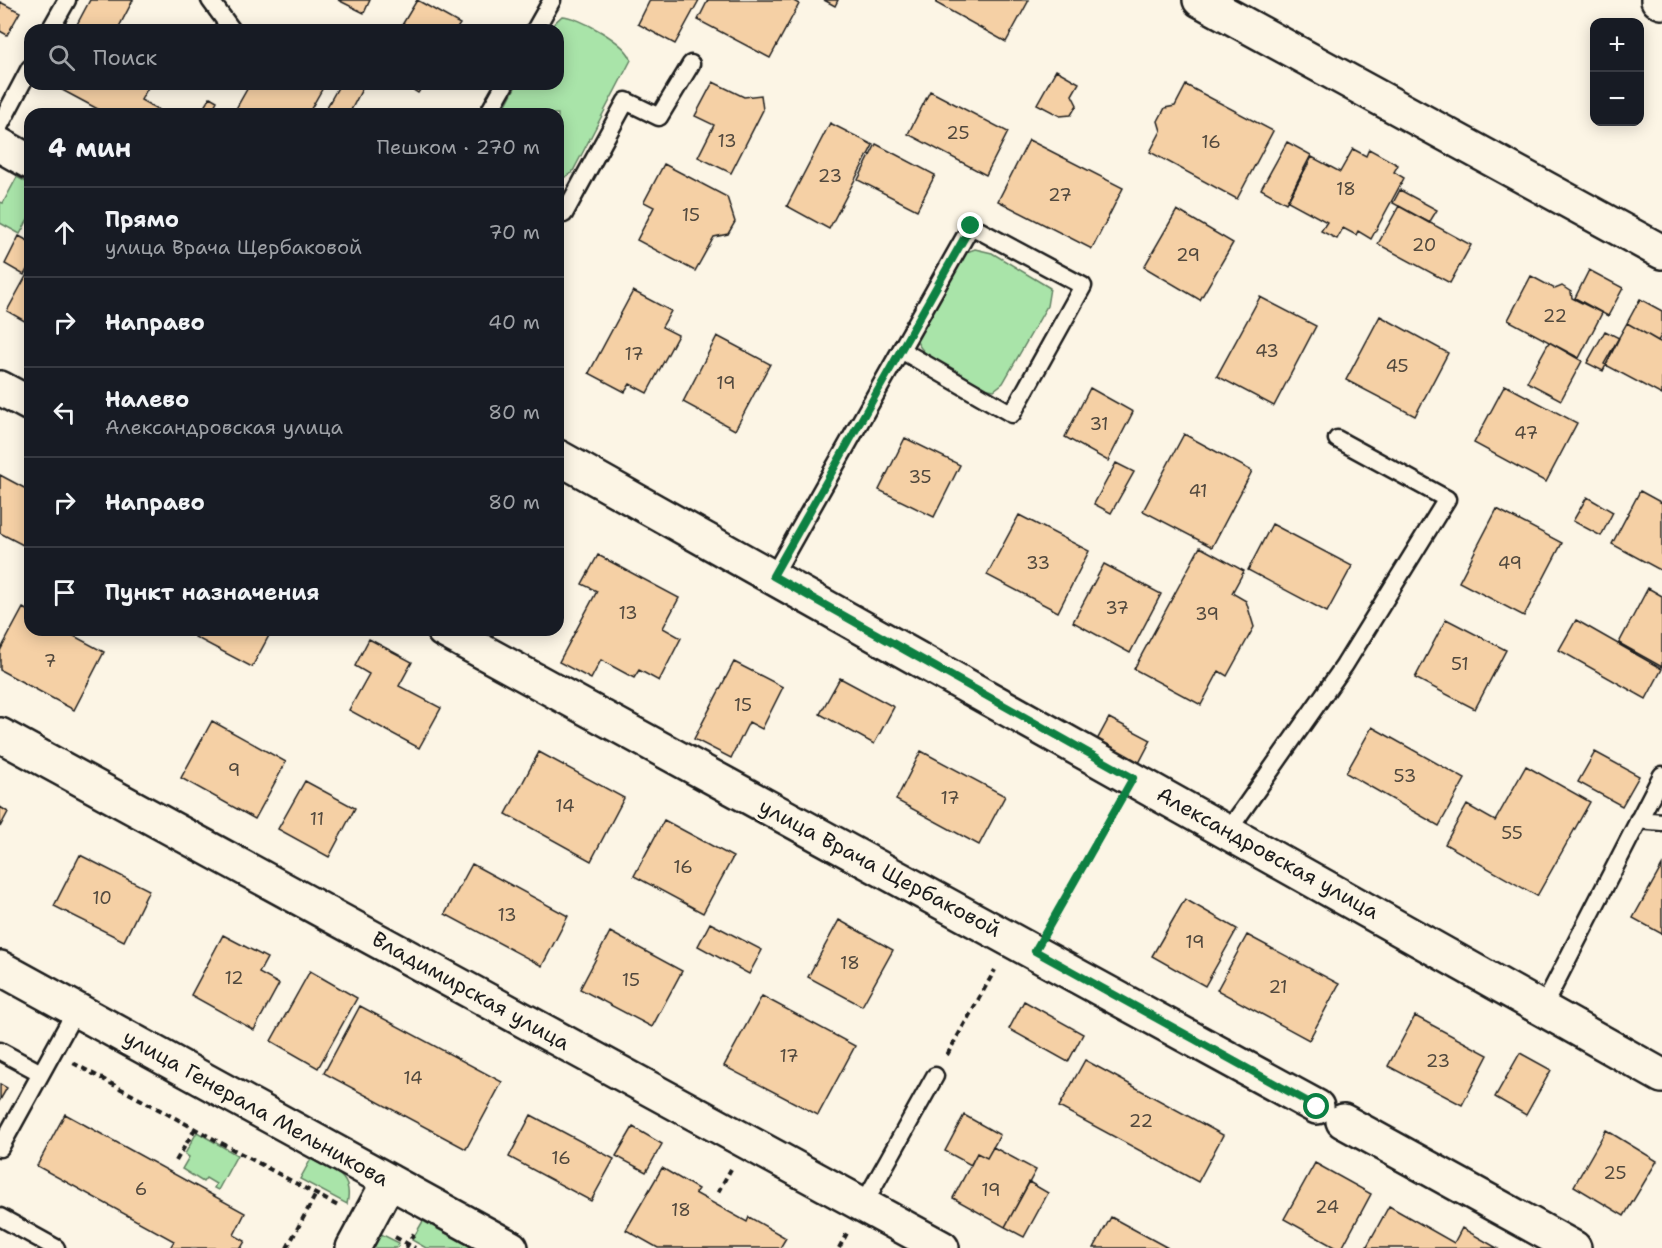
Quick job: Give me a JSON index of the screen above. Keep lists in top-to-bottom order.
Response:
{
  "streets": {
    "street": [
      "Александровская улица",
      "улица Врача Щербаковой",
      "Владимирская улица",
      "улица Генерала Мельникова"
    ]
  },
  "house_numbers": [
    "25",
    "13",
    "16",
    "23",
    "18",
    "27",
    "15",
    "20",
    "29",
    "22",
    "43",
    "17",
    "45",
    "19",
    "31",
    "47",
    "35",
    "41",
    "33",
    "49",
    "37",
    "13",
    "39",
    "7",
    "51",
    "15",
    "9",
    "53",
    "17",
    "14",
    "11",
    "55",
    "16",
    "10",
    "13",
    "19",
    "18",
    "12",
    "15",
    "21",
    "17",
    "23",
    "14",
    "22",
    "16",
    "25",
    "6",
    "19",
    "24",
    "18"
  ],
  "page": {
    "map_buttons": ["+", "−"],
    "search": "Поиск",
    "heading": ["4 мин", "Пешком · 270 m"],
    "list": [
      ["Прямо", "улица Врача Щербаковой", "70 m"],
      ["Направо", "40 m"],
      ["Налево", "Александровская улица", "80 m"],
      ["Направо", "80 m"],
      "Пункт назначения"
    ]
  }
}
